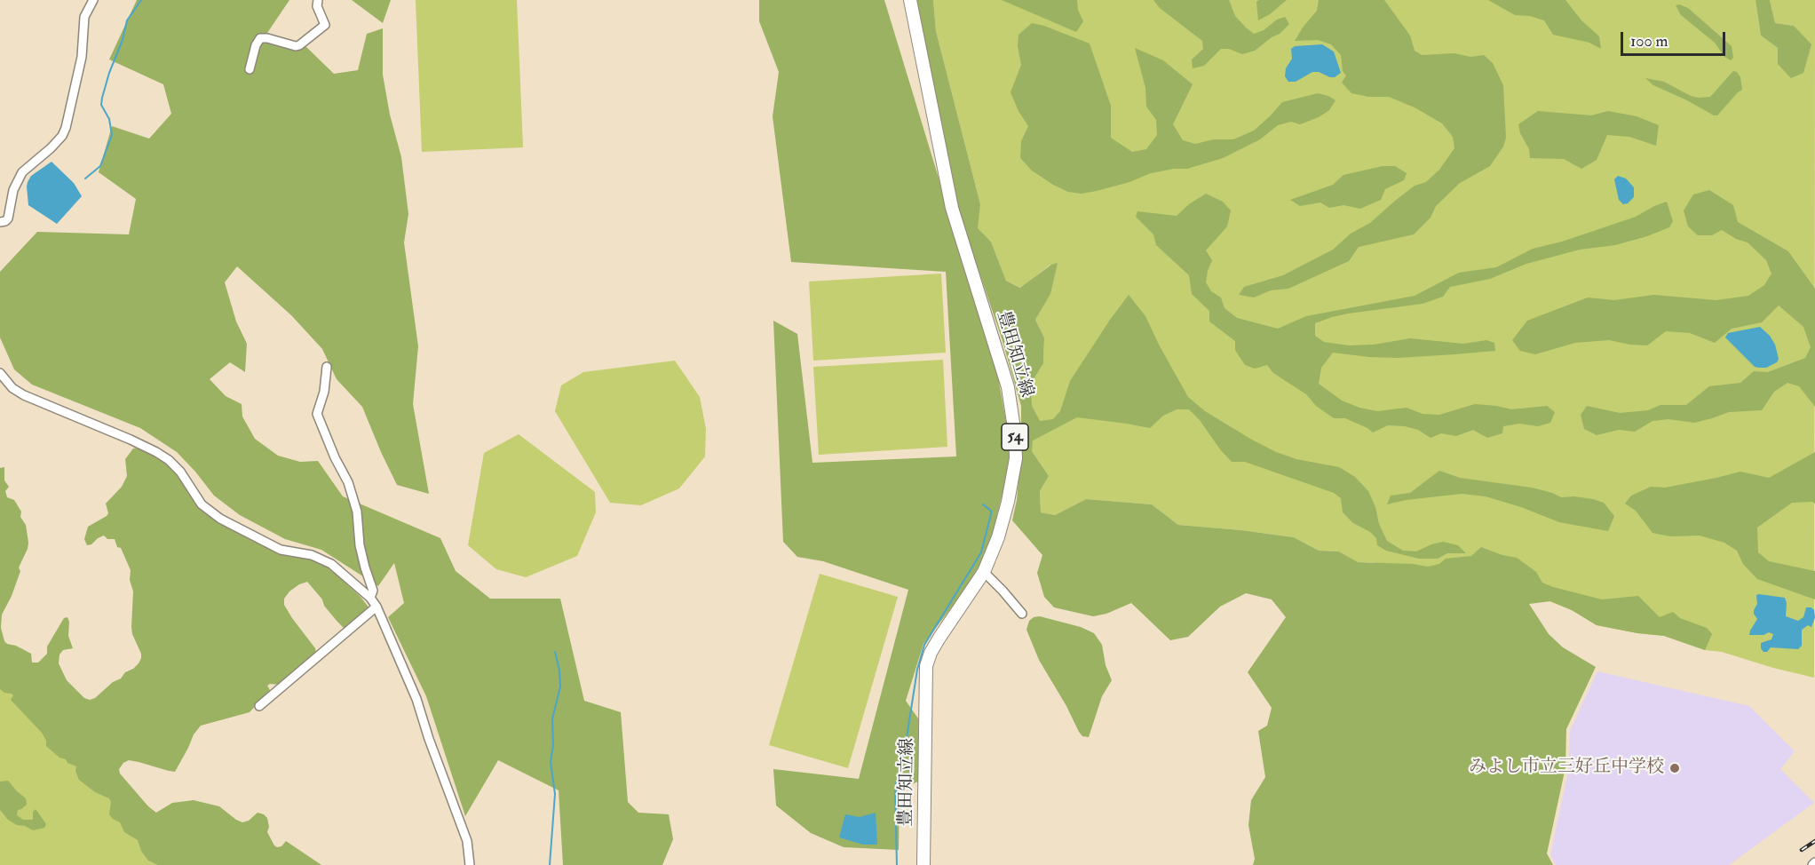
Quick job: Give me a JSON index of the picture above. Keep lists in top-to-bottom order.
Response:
{
  "streets": {
    "main road": ["豊田知立線", "54"]
  },
  "places": ["みよし市立三好丘中学校"],
  "scale_bar": "100 m"
}
